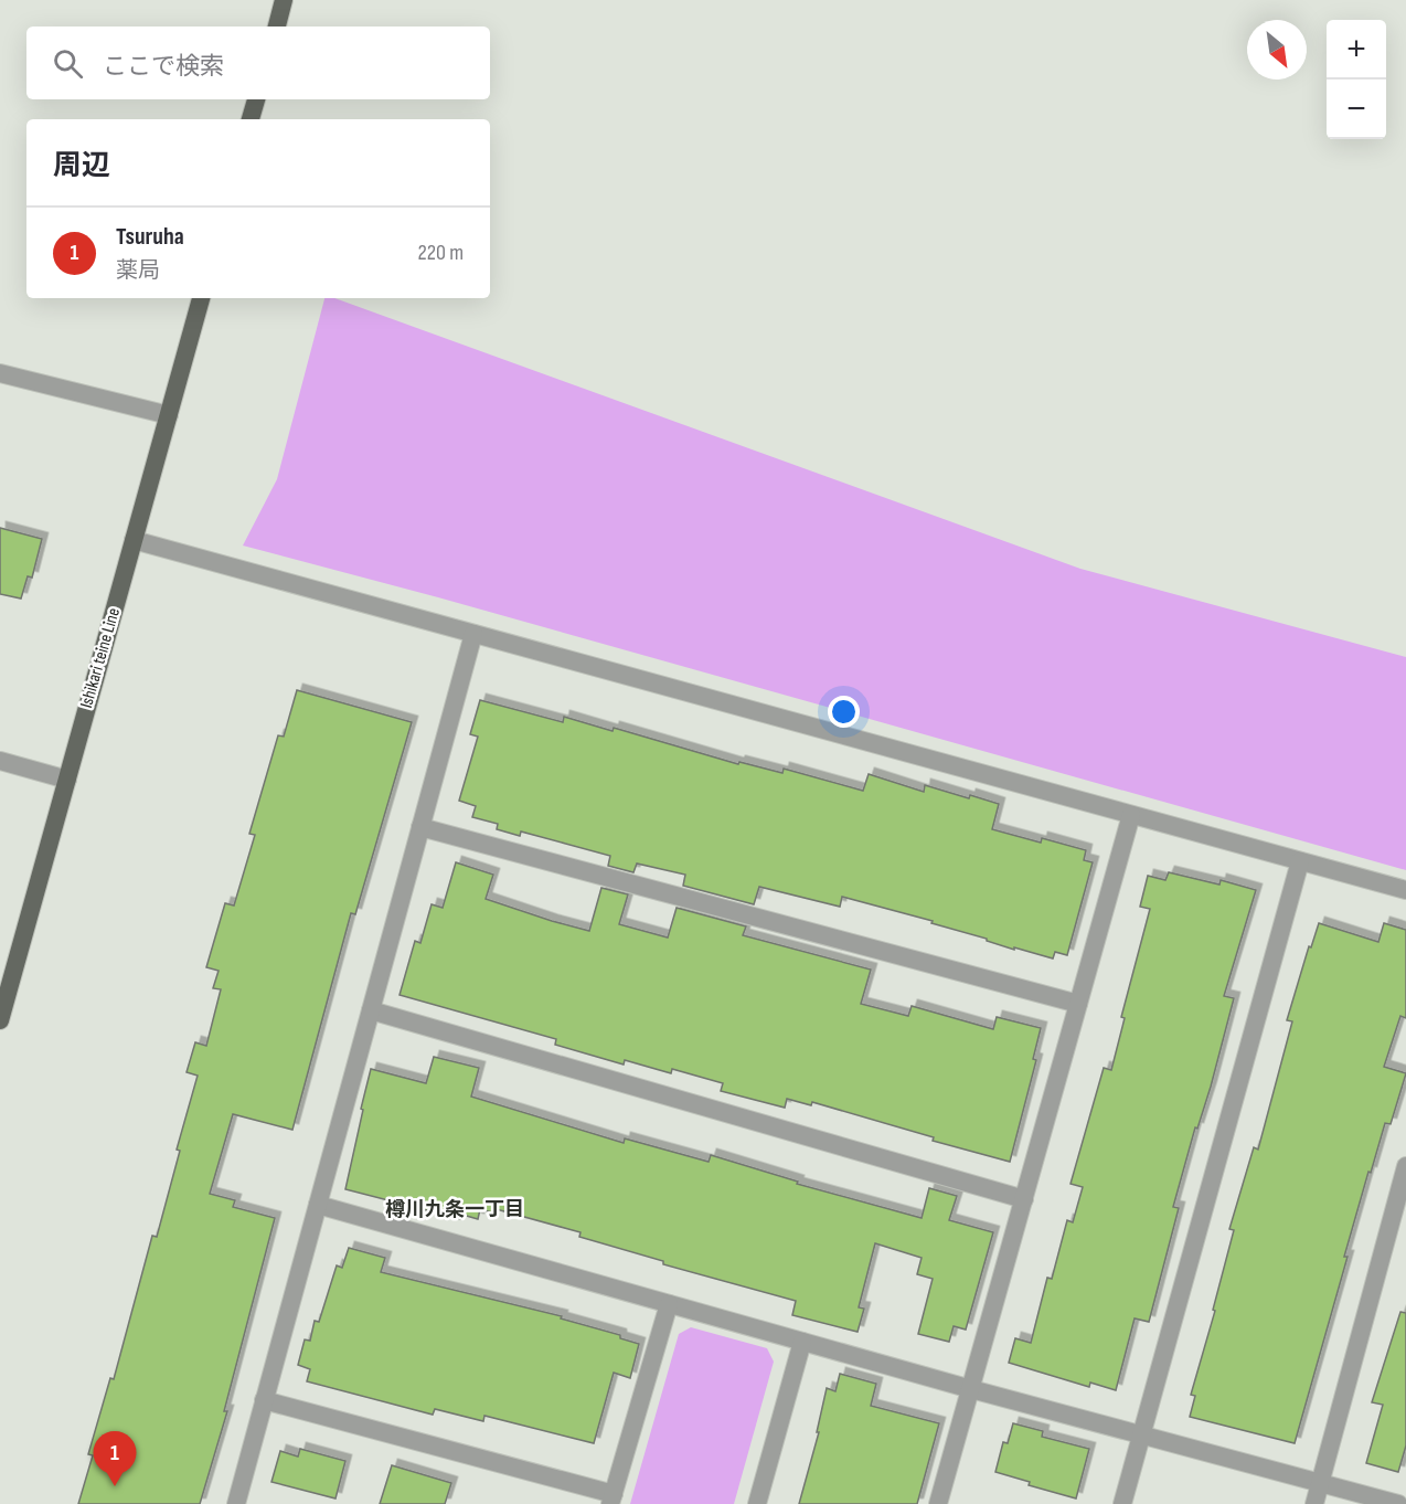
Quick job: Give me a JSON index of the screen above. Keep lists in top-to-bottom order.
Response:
{
  "streets": {
    "main road": ["Ishikari teine Line"]
  },
  "districts": ["樽川九条一丁目"],
  "north": "bottom right",
  "page": {
    "map_buttons": ["+", "−"],
    "search": "ここで検索",
    "heading": "周辺",
    "list": [
      {
        "mark": "1",
        "name": "Tsuruha",
        "note": "薬局",
        "value": "220 m"
      }
    ],
    "pins": "1"
  }
}
